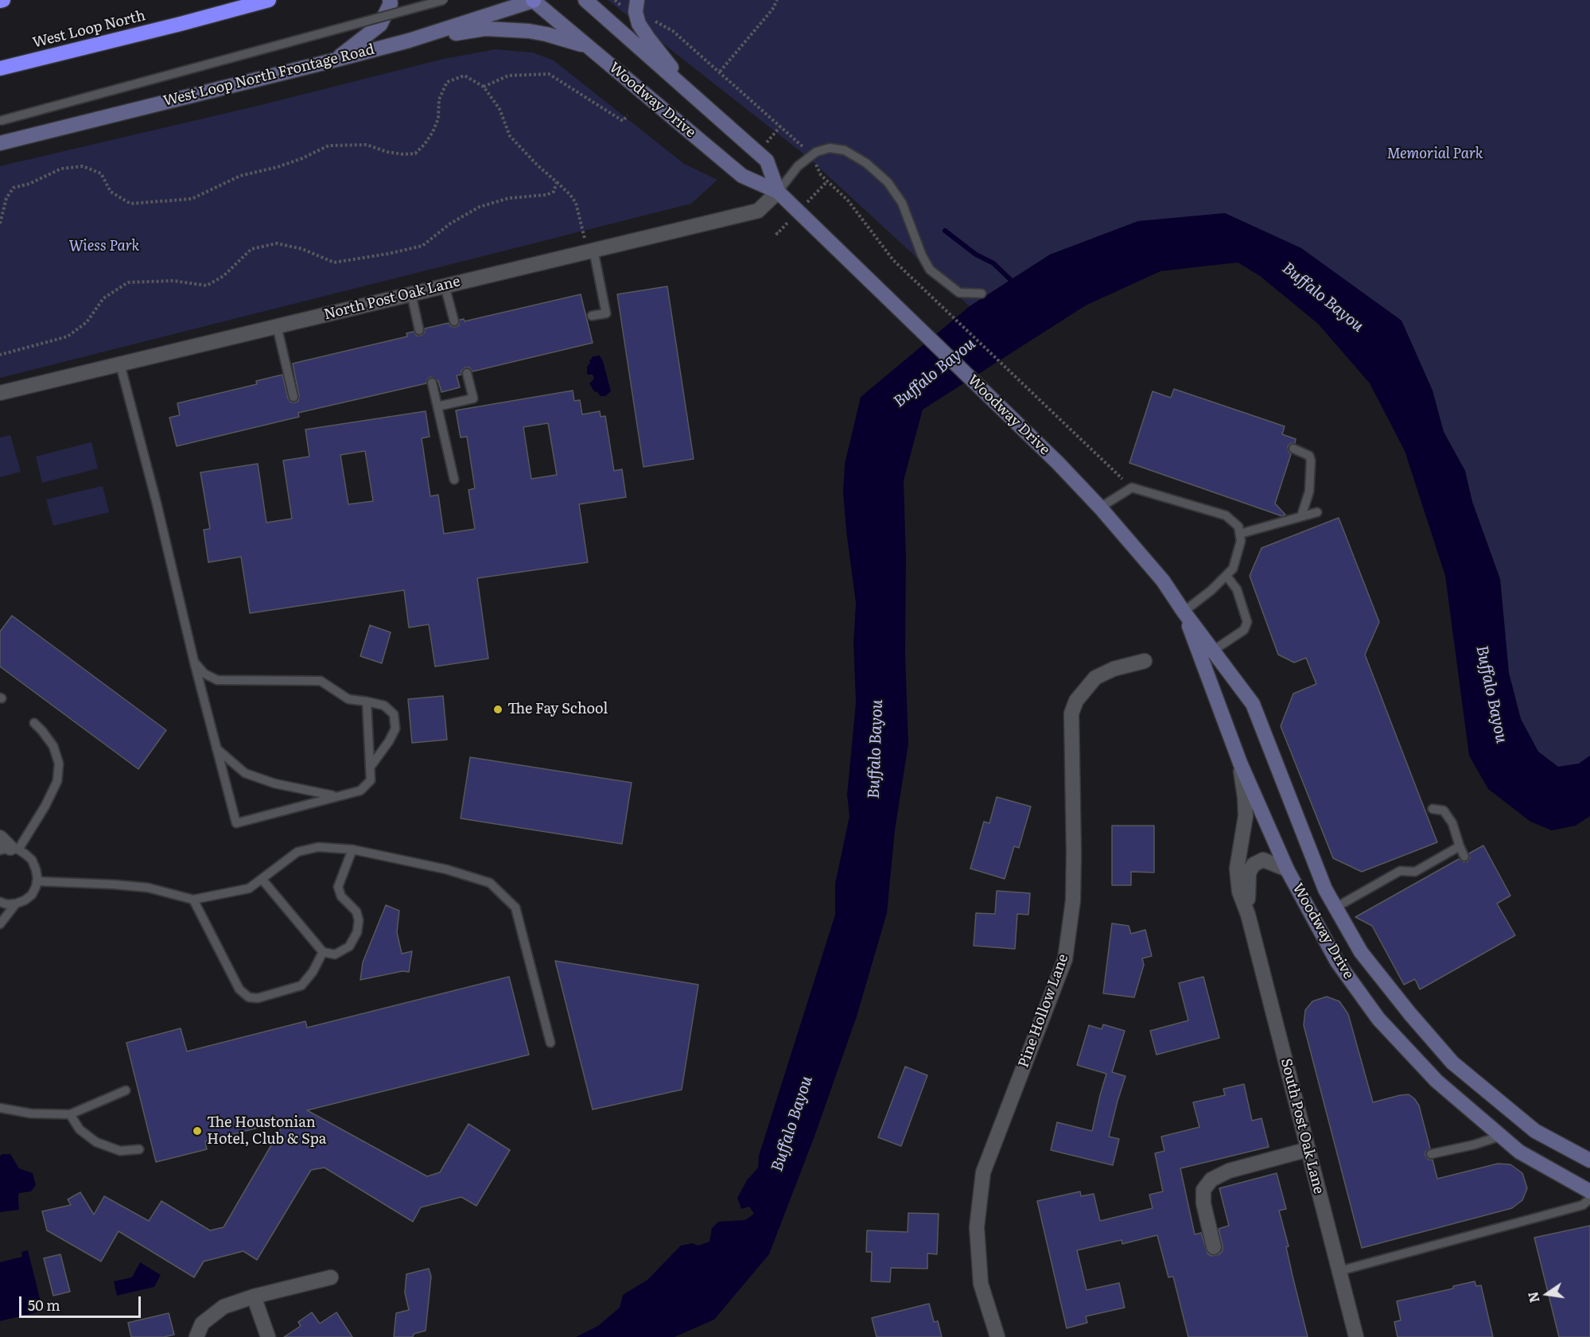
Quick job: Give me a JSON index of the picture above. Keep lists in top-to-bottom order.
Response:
{
  "streets": {
    "highway": ["West Loop North"],
    "main road": ["West Loop North Frontage Road", "Woodway Drive"],
    "street": ["North Post Oak Lane", "Pine Hollow Lane", "South Post Oak Lane"]
  },
  "crossings": [
    ["West Loop North Frontage Road", "Woodway Drive"],
    ["Woodway Drive", "North Post Oak Lane"],
    ["Woodway Drive", "South Post Oak Lane"]
  ],
  "water": ["Buffalo Bayou"],
  "parks": ["Memorial Park", "Wiess Park"],
  "places": ["The Fay School", "The Houstonian Hotel, Club & Spa"],
  "scale_bar": "50 m",
  "north": "left"
}
